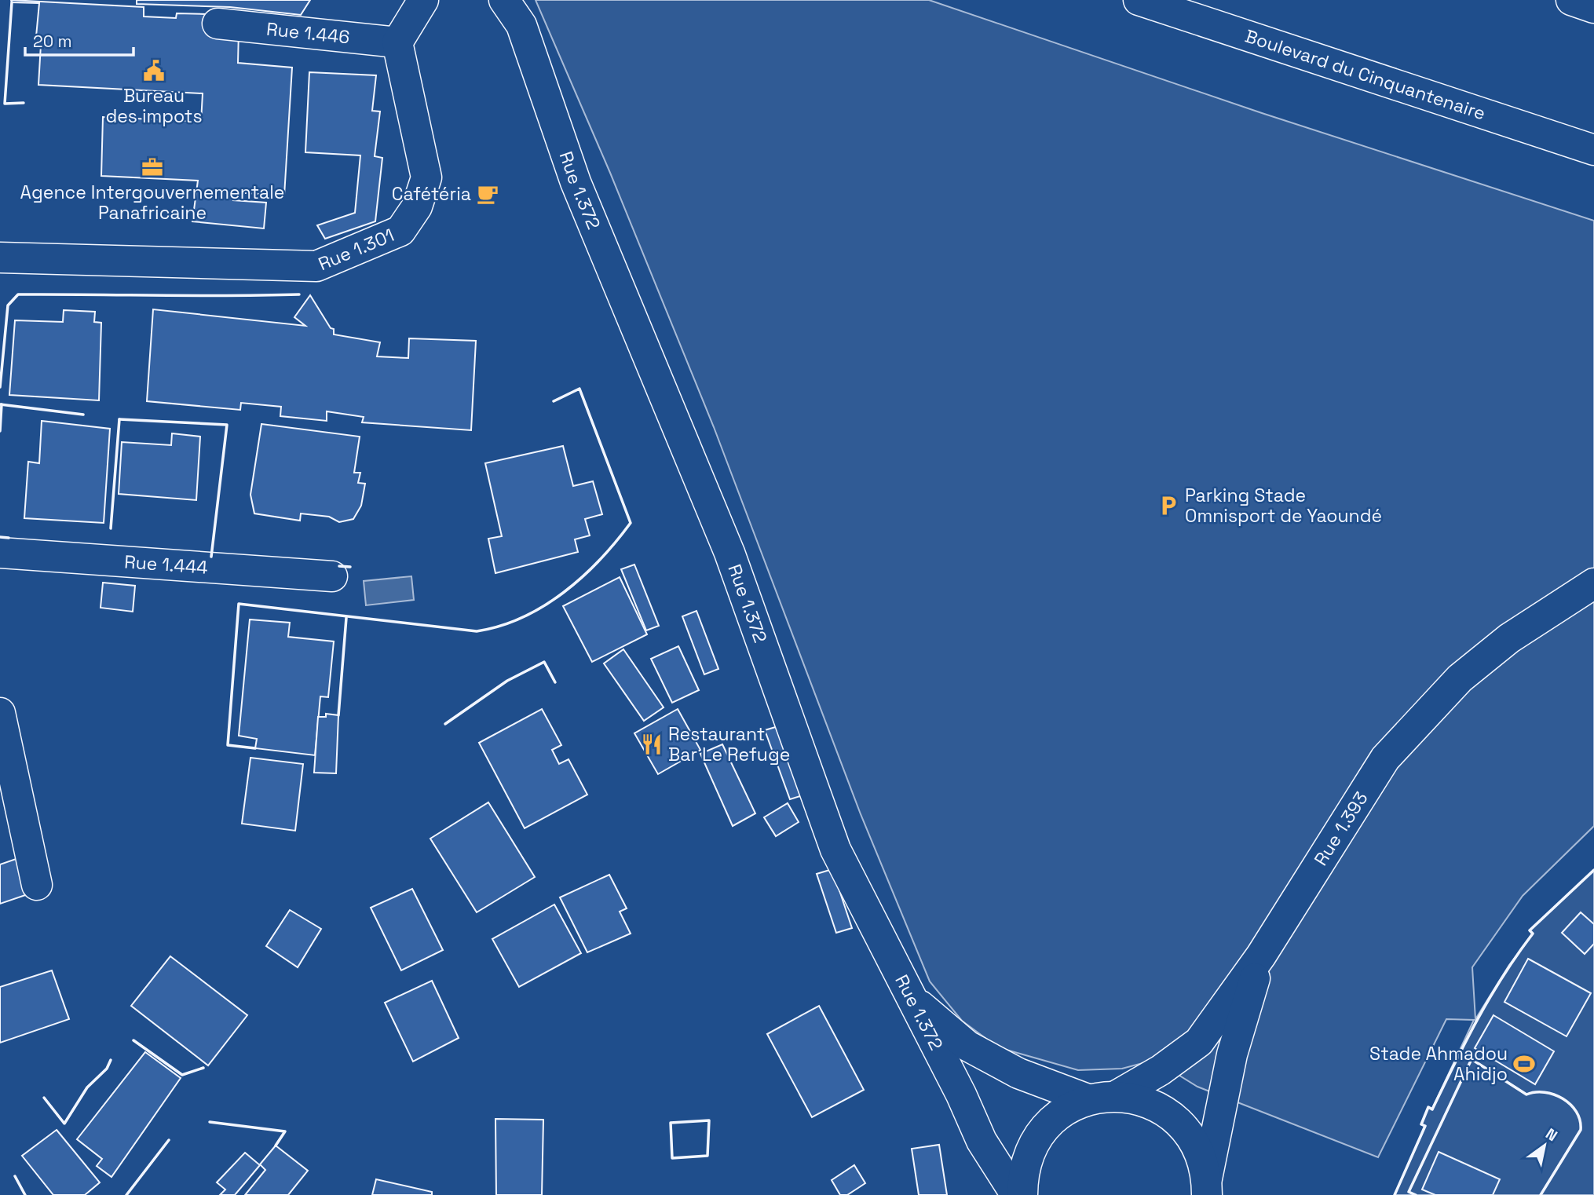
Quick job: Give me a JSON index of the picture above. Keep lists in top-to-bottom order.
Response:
{
  "streets": {
    "main road": [
      "Rue 1.446",
      "Boulevard du Cinquantenaire",
      "Rue 1.372",
      "Rue 1.301",
      "Rue 1.444",
      "Rue 1.393"
    ]
  },
  "crossings": [
    ["Rue 1.446", "Rue 1.301"]
  ],
  "places": {
    "public building": ["Bureau des impots"],
    "office": ["Agence Intergouvernementale Panafricaine"],
    "cafe": ["Cafétéria"],
    "parking": ["Parking Stade Omnisport de Yaoundé"],
    "restaurant": ["Restaurant Bar Le Refuge"],
    "sports": ["Stade Ahmadou Ahidjo"]
  },
  "scale_bar": "20 m",
  "north": "top right"
}
